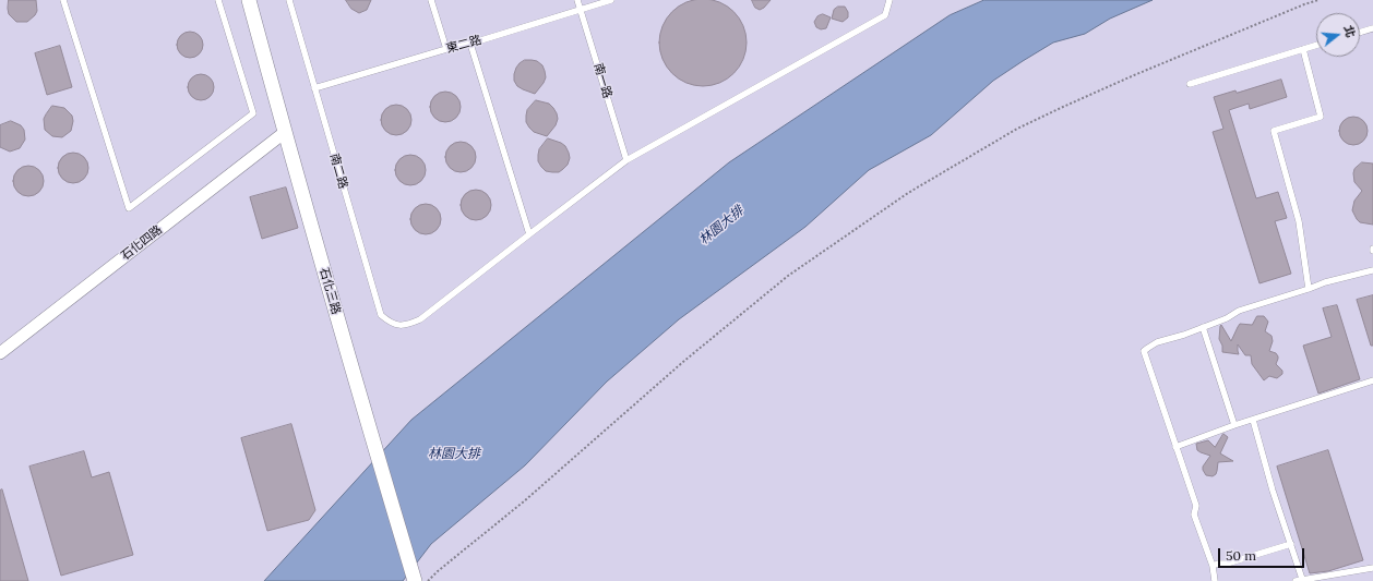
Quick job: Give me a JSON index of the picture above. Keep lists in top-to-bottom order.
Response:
{
  "streets": {
    "street": ["石化四路", "石化三路"],
    "lane": ["東二路", "南一路", "南二路"]
  },
  "crossings": [
    ["東二路", "南一路"],
    ["東二路", "南二路"],
    ["石化四路", "石化三路"]
  ],
  "water": ["林園大排"],
  "scale_bar": "50 m",
  "north": "right"
}
